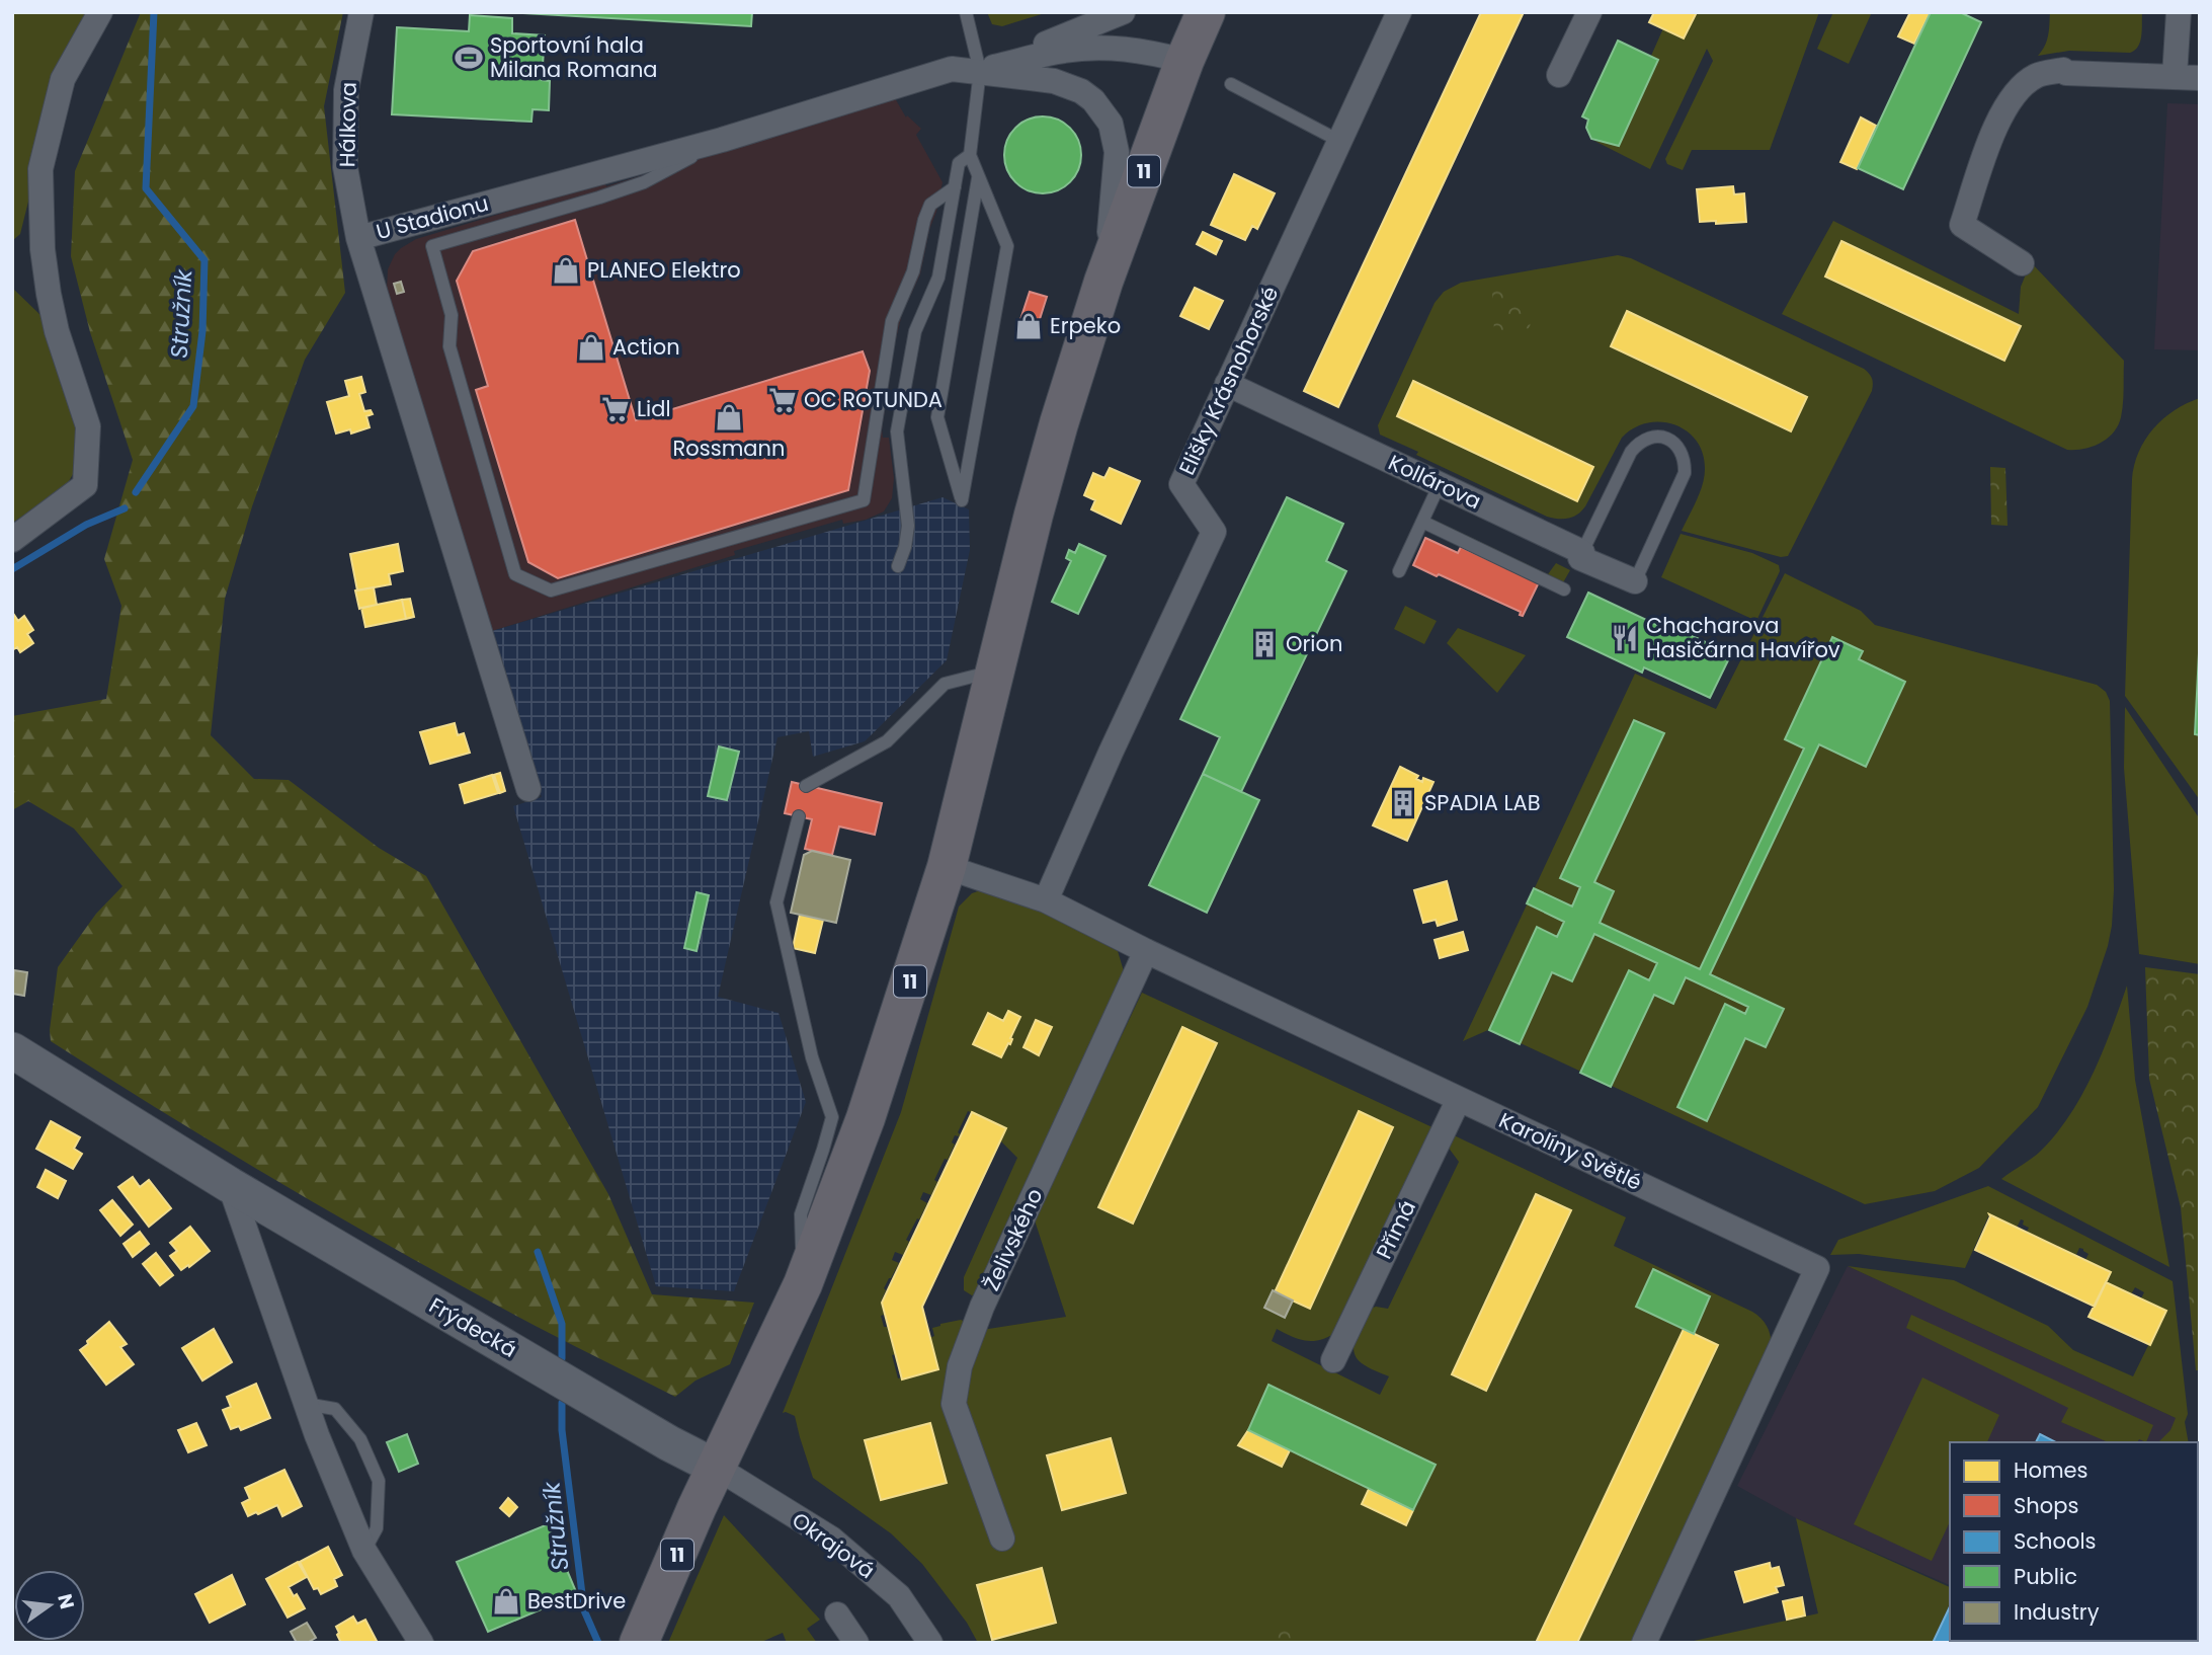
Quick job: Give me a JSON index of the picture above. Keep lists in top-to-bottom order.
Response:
{
  "streets": {
    "main road": ["11"],
    "street": [
      "Hálkova",
      "U Stadionu",
      "Elišky Krásnohorské",
      "Kollárova",
      "Karolíny Světlé",
      "Přímá",
      "Želivského",
      "Frýdecká",
      "Okrajová"
    ]
  },
  "crossings": [
    ["Hálkova", "U Stadionu"],
    ["11", "U Stadionu"],
    ["11", "Karolíny Světlé"],
    ["11", "Frýdecká"],
    ["11", "Okrajová"],
    ["Elišky Krásnohorské", "Kollárova"],
    ["Elišky Krásnohorské", "Karolíny Světlé"],
    ["Karolíny Světlé", "Přímá"],
    ["Karolíny Světlé", "Želivského"],
    ["Frýdecká", "Okrajová"]
  ],
  "water": ["Stružník"],
  "places": {
    "sports": ["Sportovní hala Milana Romana"],
    "shop": [
      "PLANEO Elektro",
      "Erpeko",
      "Action",
      "Rossmann",
      "BestDrive"
    ],
    "supermarket": ["OC ROTUNDA", "Lidl"],
    "restaurant": ["Chacharova Hasičárna Havířov"],
    "building": ["Orion", "SPADIA LAB"]
  },
  "legend": [
    "Homes",
    "Shops",
    "Schools",
    "Public",
    "Industry"
  ],
  "north": "right"
}
